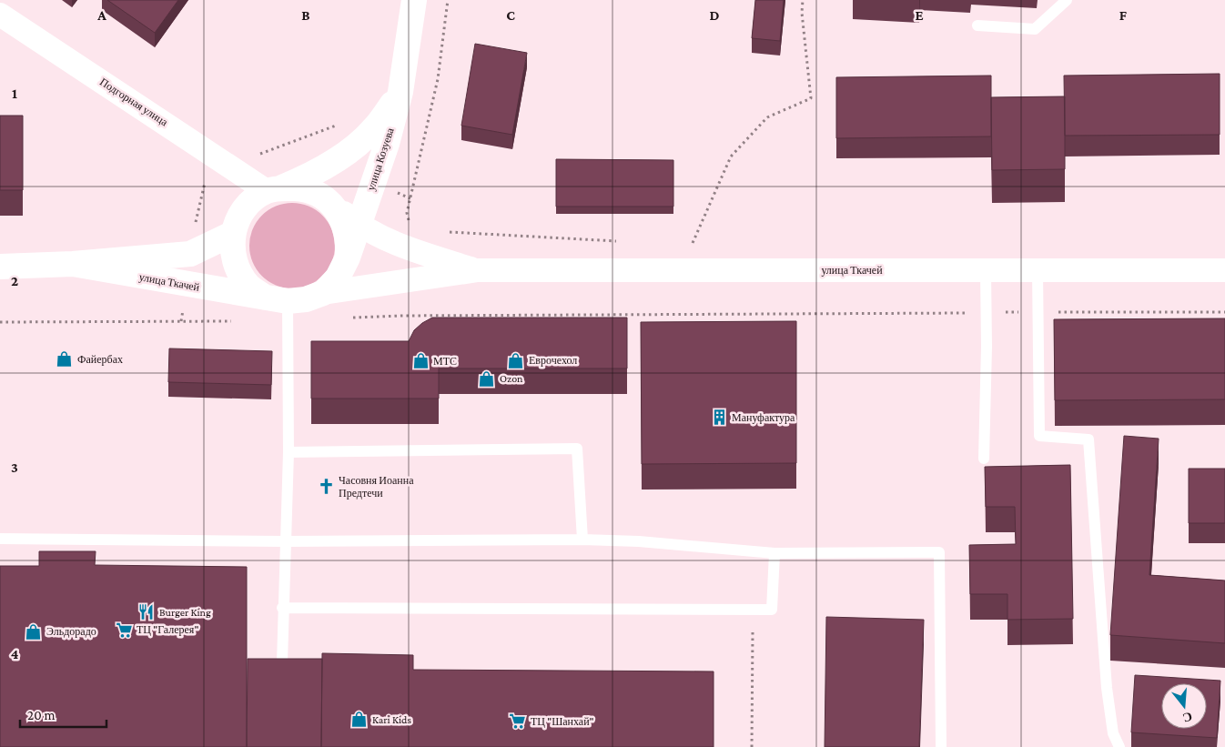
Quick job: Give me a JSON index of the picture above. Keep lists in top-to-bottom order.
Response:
{
  "streets": {
    "street": ["Подгорная улица", "улица Козуева", "улица Ткачей"]
  },
  "crossings": [
    ["Подгорная улица", "улица Козуева"],
    ["Подгорная улица", "улица Ткачей"],
    ["улица Козуева", "улица Ткачей"]
  ],
  "places": {
    "shop": [
      "Файербах",
      "Еврочехол",
      "МТС",
      "Ozon",
      "Эльдорадо",
      "Kari Kids"
    ],
    "building": ["Мануфактура"],
    "church": ["Часовня Иоанна Предтечи"],
    "restaurant": ["Burger King"],
    "supermarket": ["ТЦ \"Галерея\"", "ТЦ \"Шанхай\""]
  },
  "scale_bar": "20 m",
  "north": "bottom",
  "grid": {
    "columns": [
      "A",
      "B",
      "C",
      "D",
      "E",
      "F"
    ],
    "rows": [
      "1",
      "2",
      "3",
      "4"
    ]
  }
}
